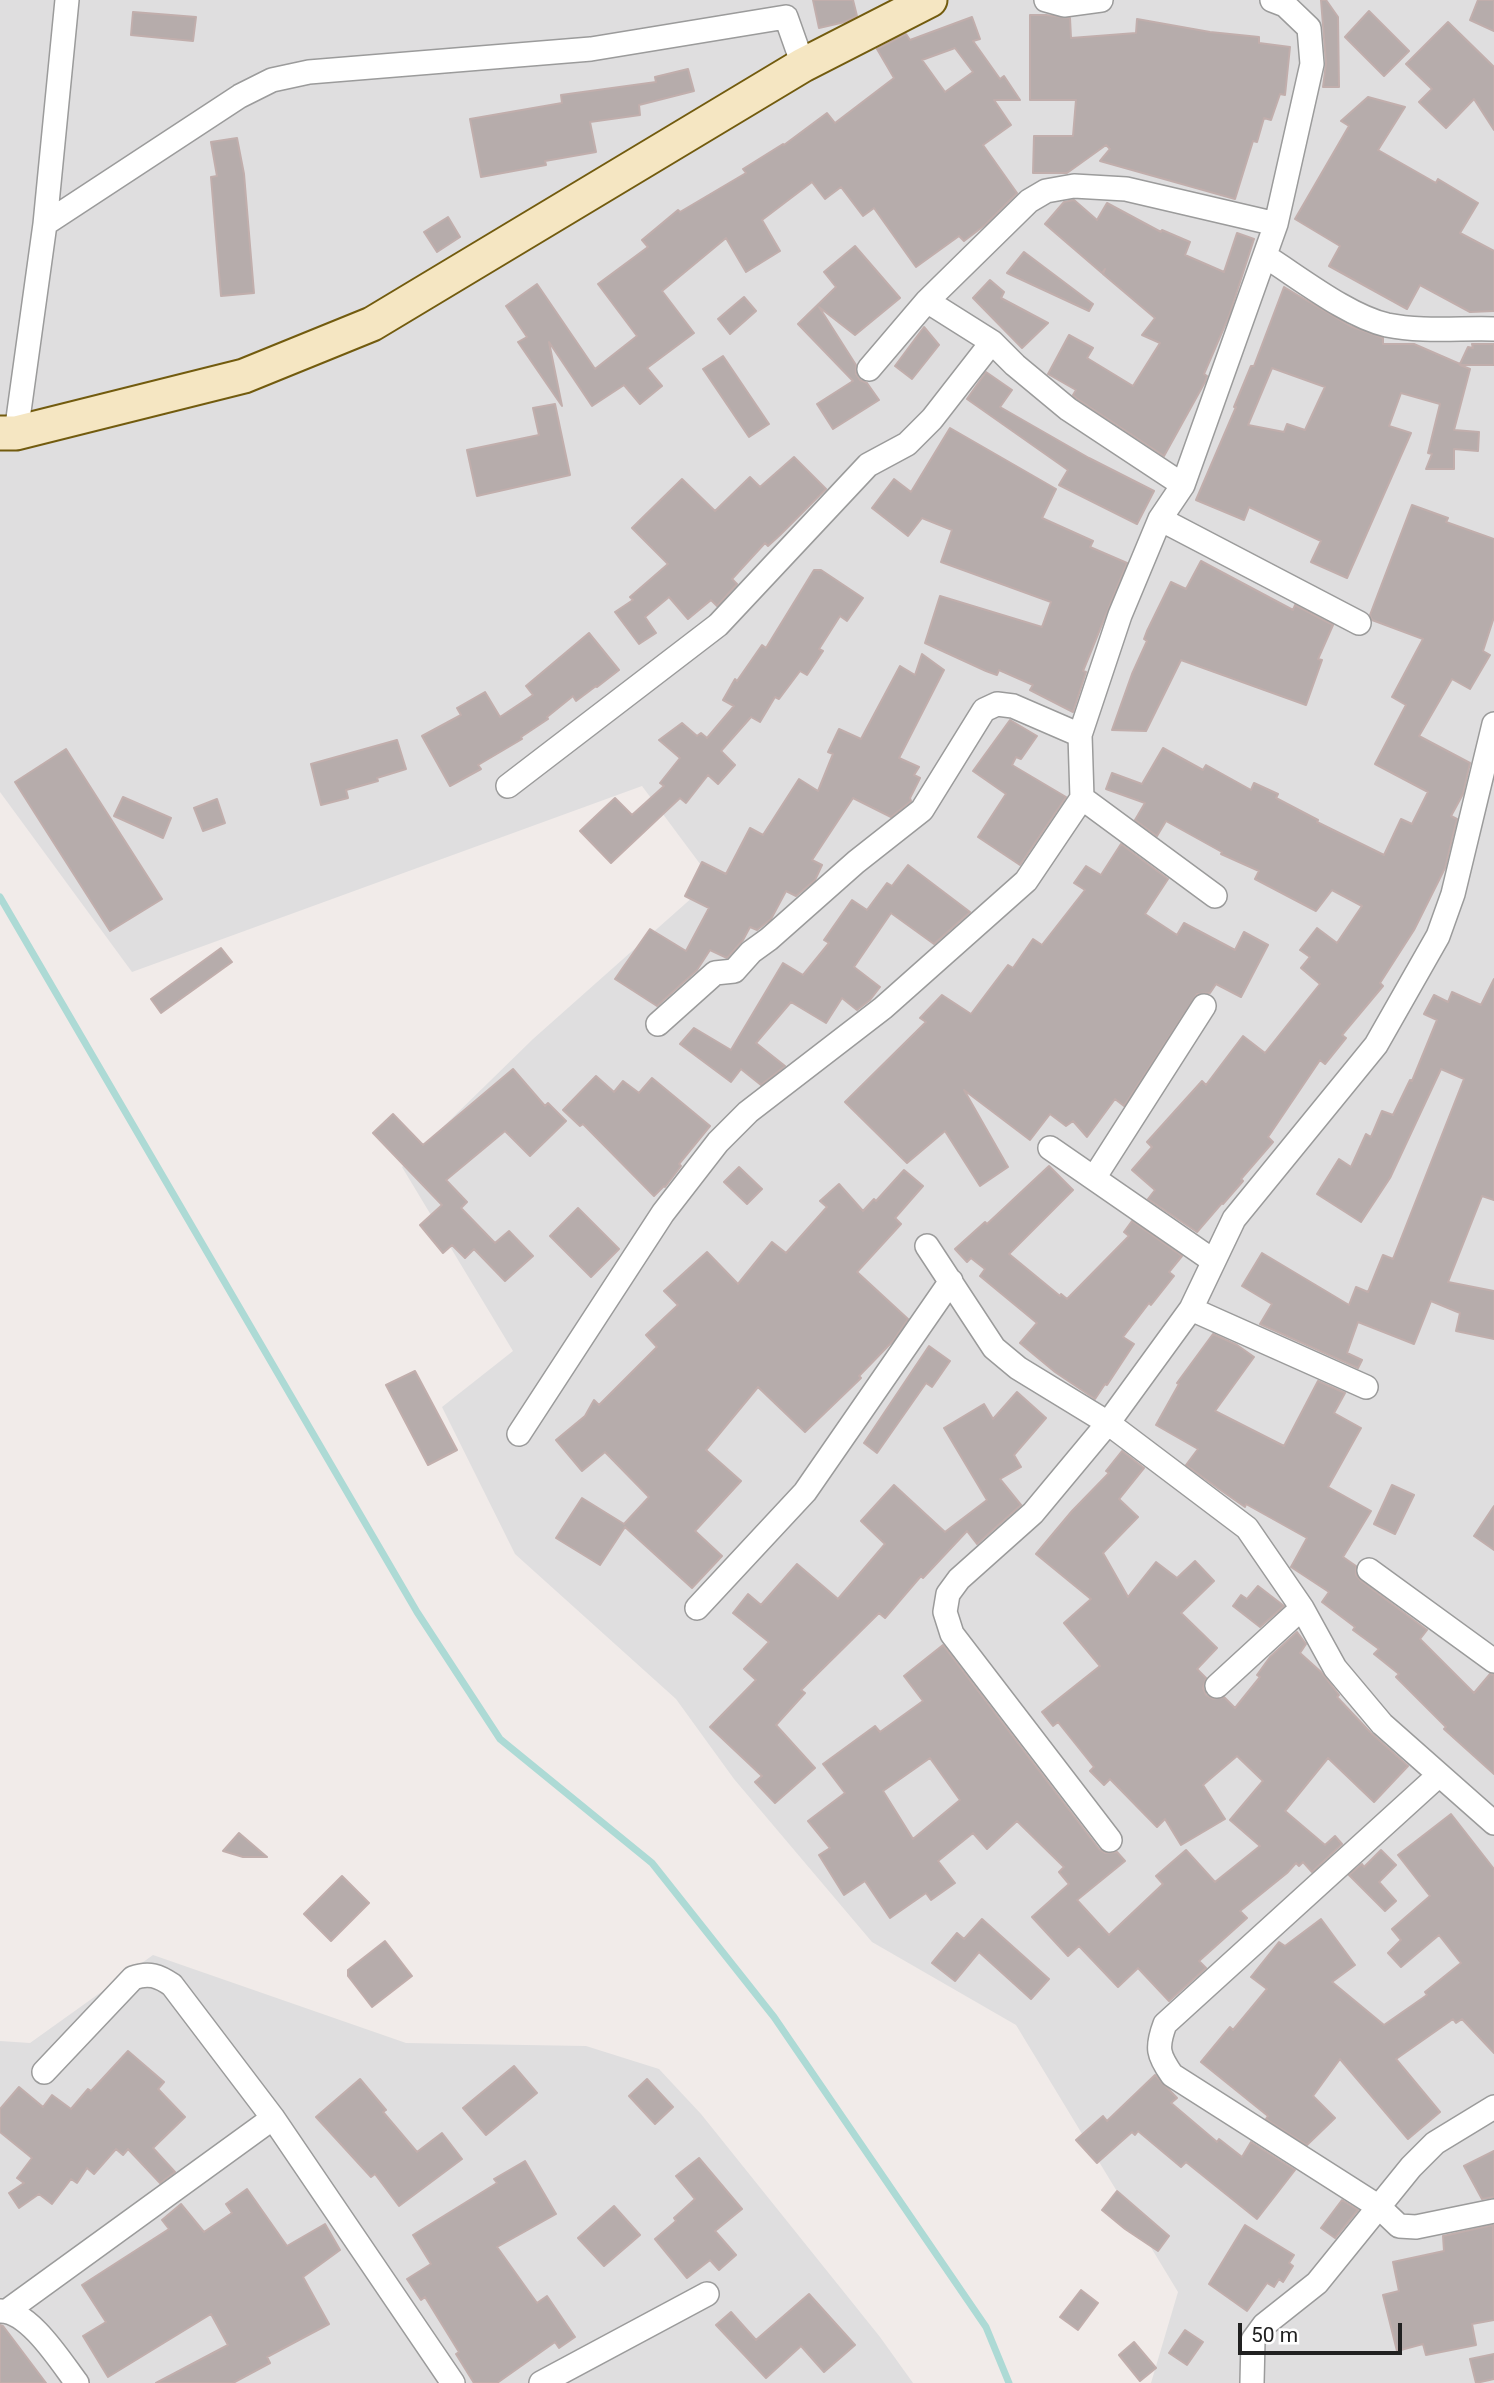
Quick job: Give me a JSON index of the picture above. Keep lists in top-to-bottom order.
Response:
{
  "scale_bar": "50 m"
}
